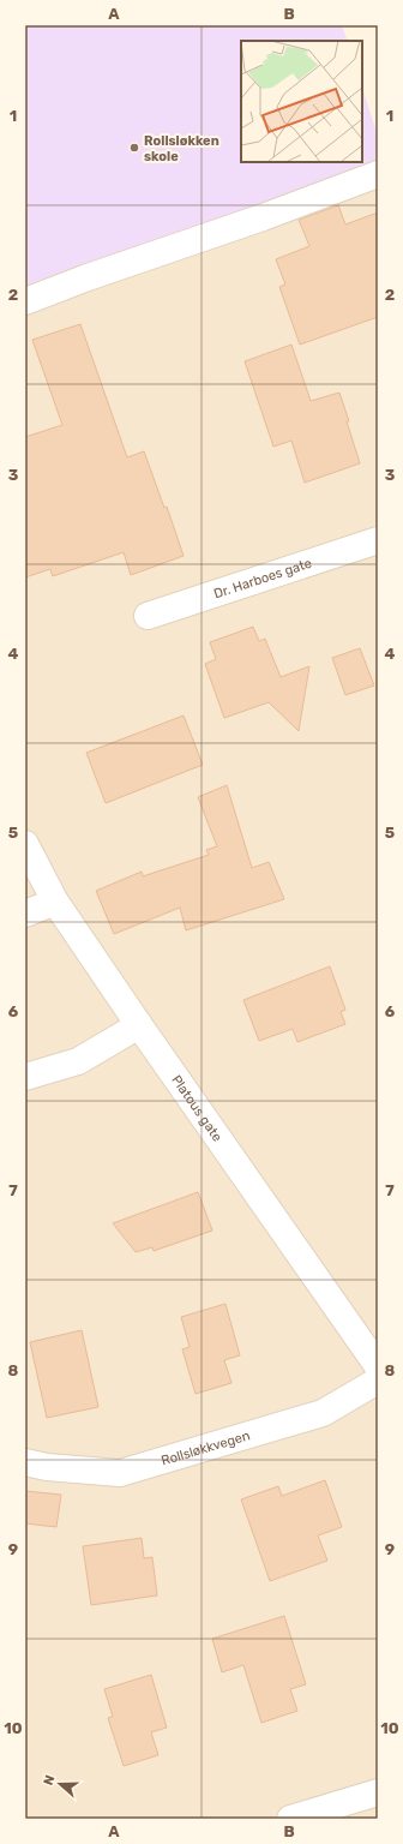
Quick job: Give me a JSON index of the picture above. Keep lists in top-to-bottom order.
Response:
{
  "streets": {
    "street": ["Dr. Harboes gate", "Platous gate", "Rollsløkkvegen"]
  },
  "places": ["Rollsløkken skole"],
  "north": "left",
  "grid": {
    "columns": ["A", "B"],
    "rows": [
      "1",
      "2",
      "3",
      "4",
      "5",
      "6",
      "7",
      "8",
      "9",
      "10"
    ]
  }
}
